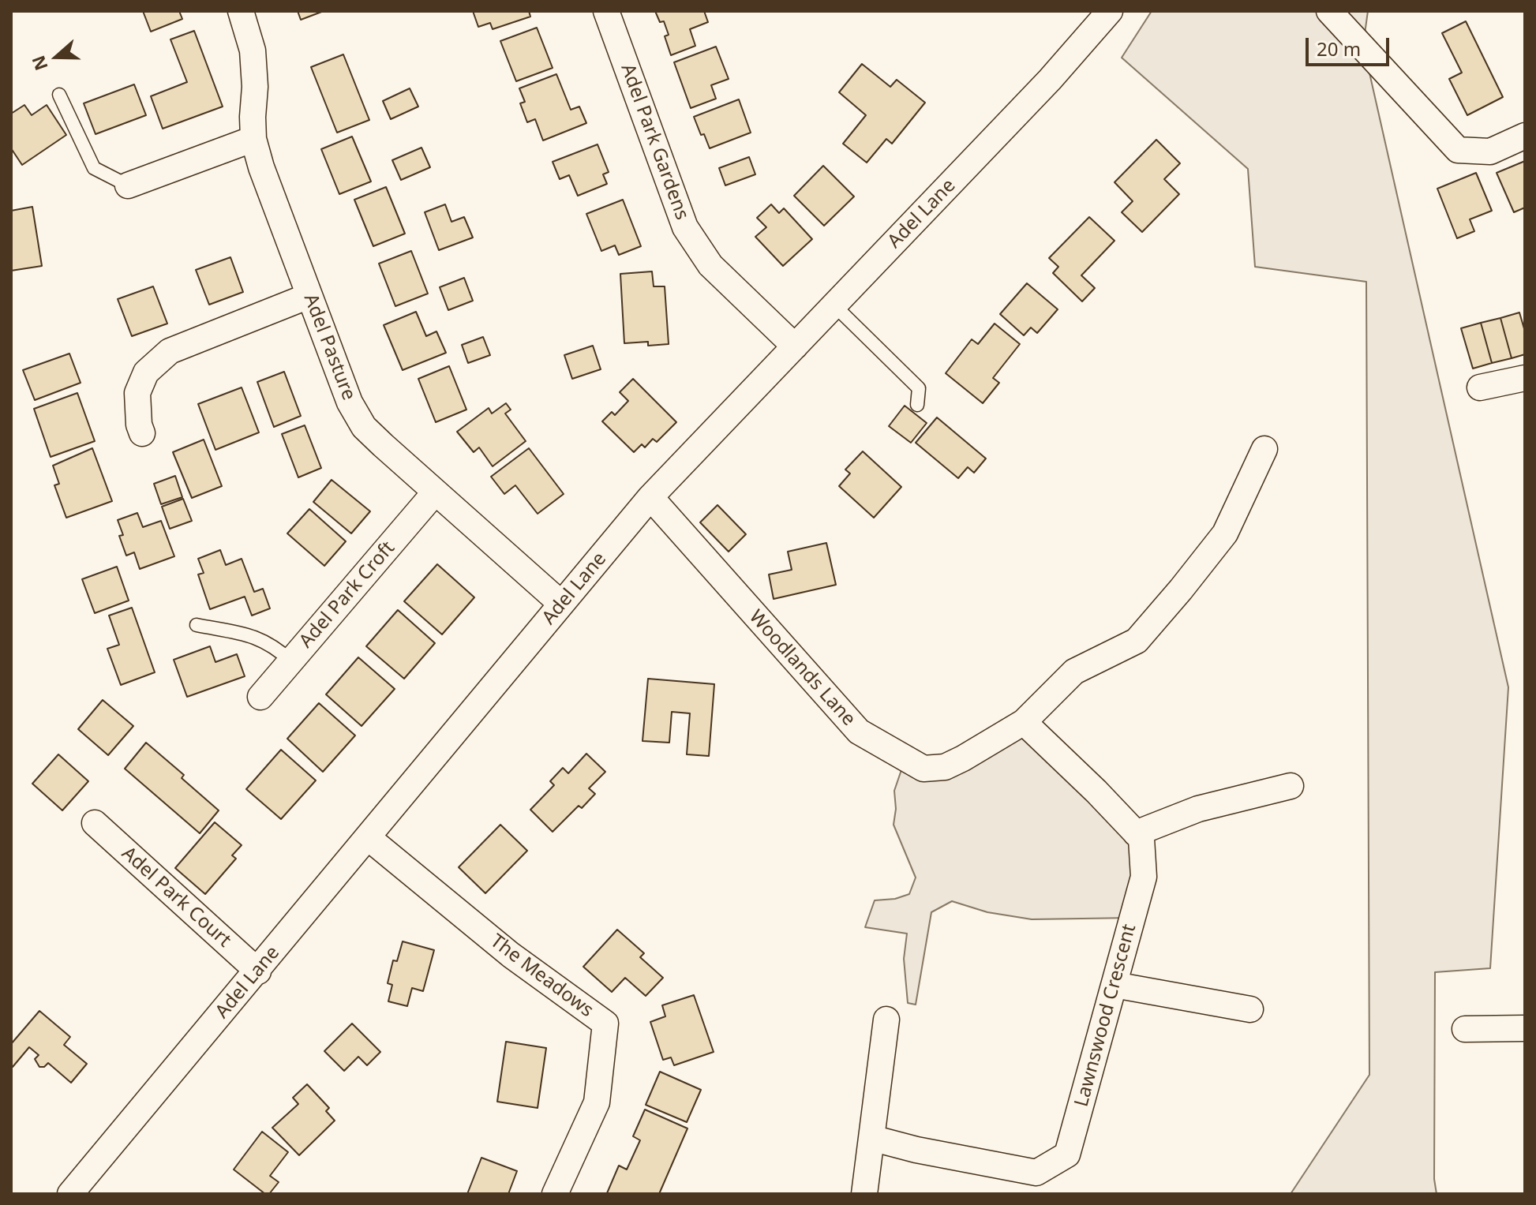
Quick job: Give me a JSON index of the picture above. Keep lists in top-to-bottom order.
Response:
{
  "streets": {
    "street": [
      "Adel Park Gardens",
      "Adel Lane",
      "Adel Pasture",
      "Adel Park Croft",
      "Woodlands Lane",
      "Adel Park Court",
      "The Meadows",
      "Lawnswood Crescent"
    ]
  },
  "crossings": [
    ["Adel Park Gardens", "Adel Lane"],
    ["Adel Lane", "Adel Pasture"],
    ["Adel Lane", "Woodlands Lane"],
    ["Adel Lane", "Adel Park Court"],
    ["Adel Lane", "The Meadows"],
    ["Adel Pasture", "Adel Park Croft"],
    ["Woodlands Lane", "Lawnswood Crescent"]
  ],
  "scale_bar": "20 m",
  "north": "left"
}
